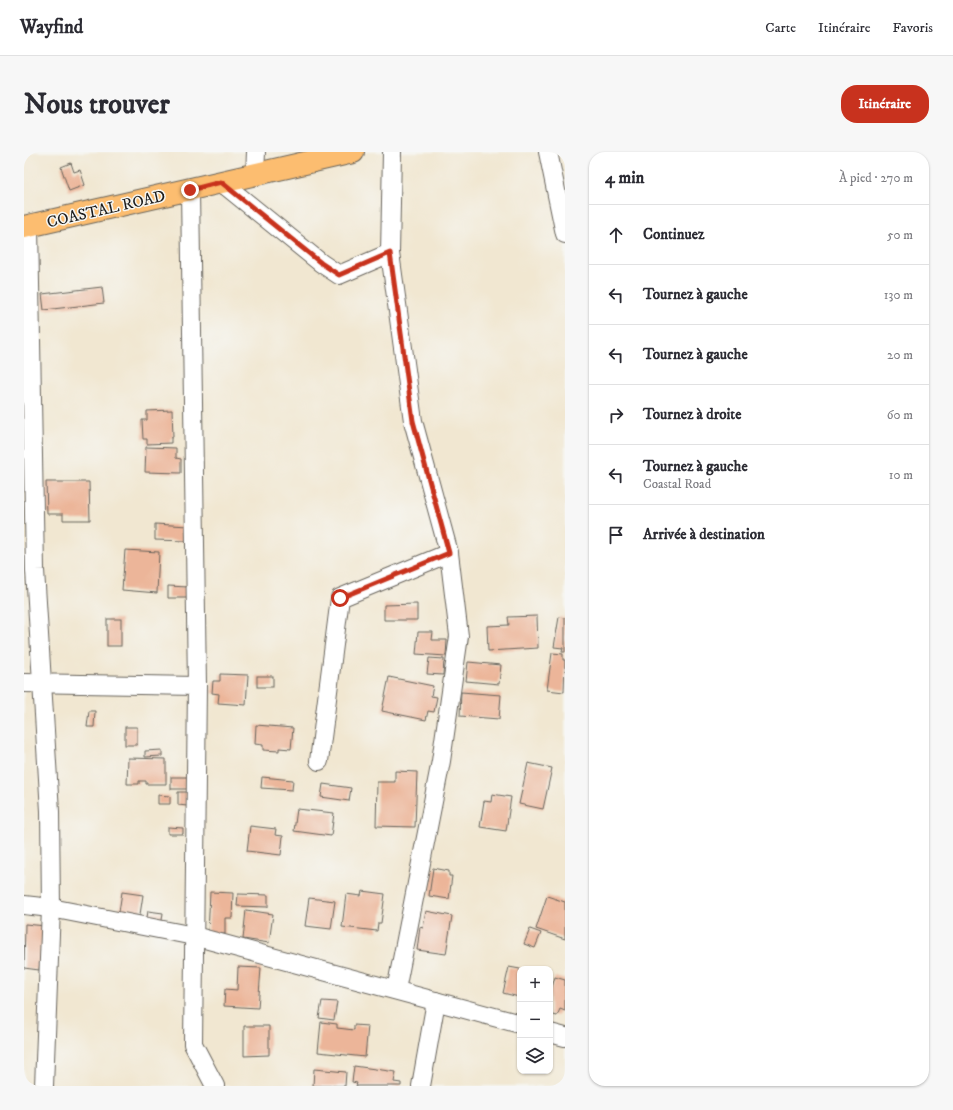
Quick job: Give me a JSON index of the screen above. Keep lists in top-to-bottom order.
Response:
{
  "streets": {
    "main road": ["COASTAL ROAD"]
  },
  "page": {
    "header": "Wayfind",
    "nav": ["Carte", "Itinéraire", "Favoris"],
    "buttons": "Itinéraire",
    "title": "Nous trouver",
    "heading": ["4 min", "À pied · 270 m"],
    "list": [
      ["Continuez", "50 m"],
      ["Tournez à gauche", "130 m"],
      ["Tournez à gauche", "20 m"],
      ["Tournez à droite", "60 m"],
      ["Tournez à gauche", "Coastal Road", "10 m"],
      "Arrivée à destination"
    ],
    "map_buttons": ["+", "−"]
  }
}
